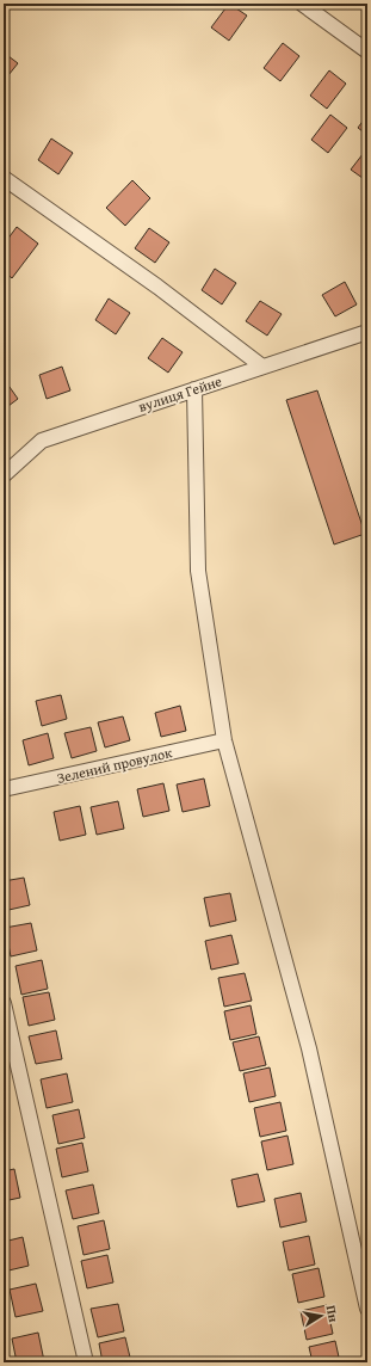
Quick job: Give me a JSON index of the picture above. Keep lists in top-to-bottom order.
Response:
{
  "streets": {
    "street": ["вулиця Гейне", "Зелений провулок"]
  },
  "north": "right"
}
